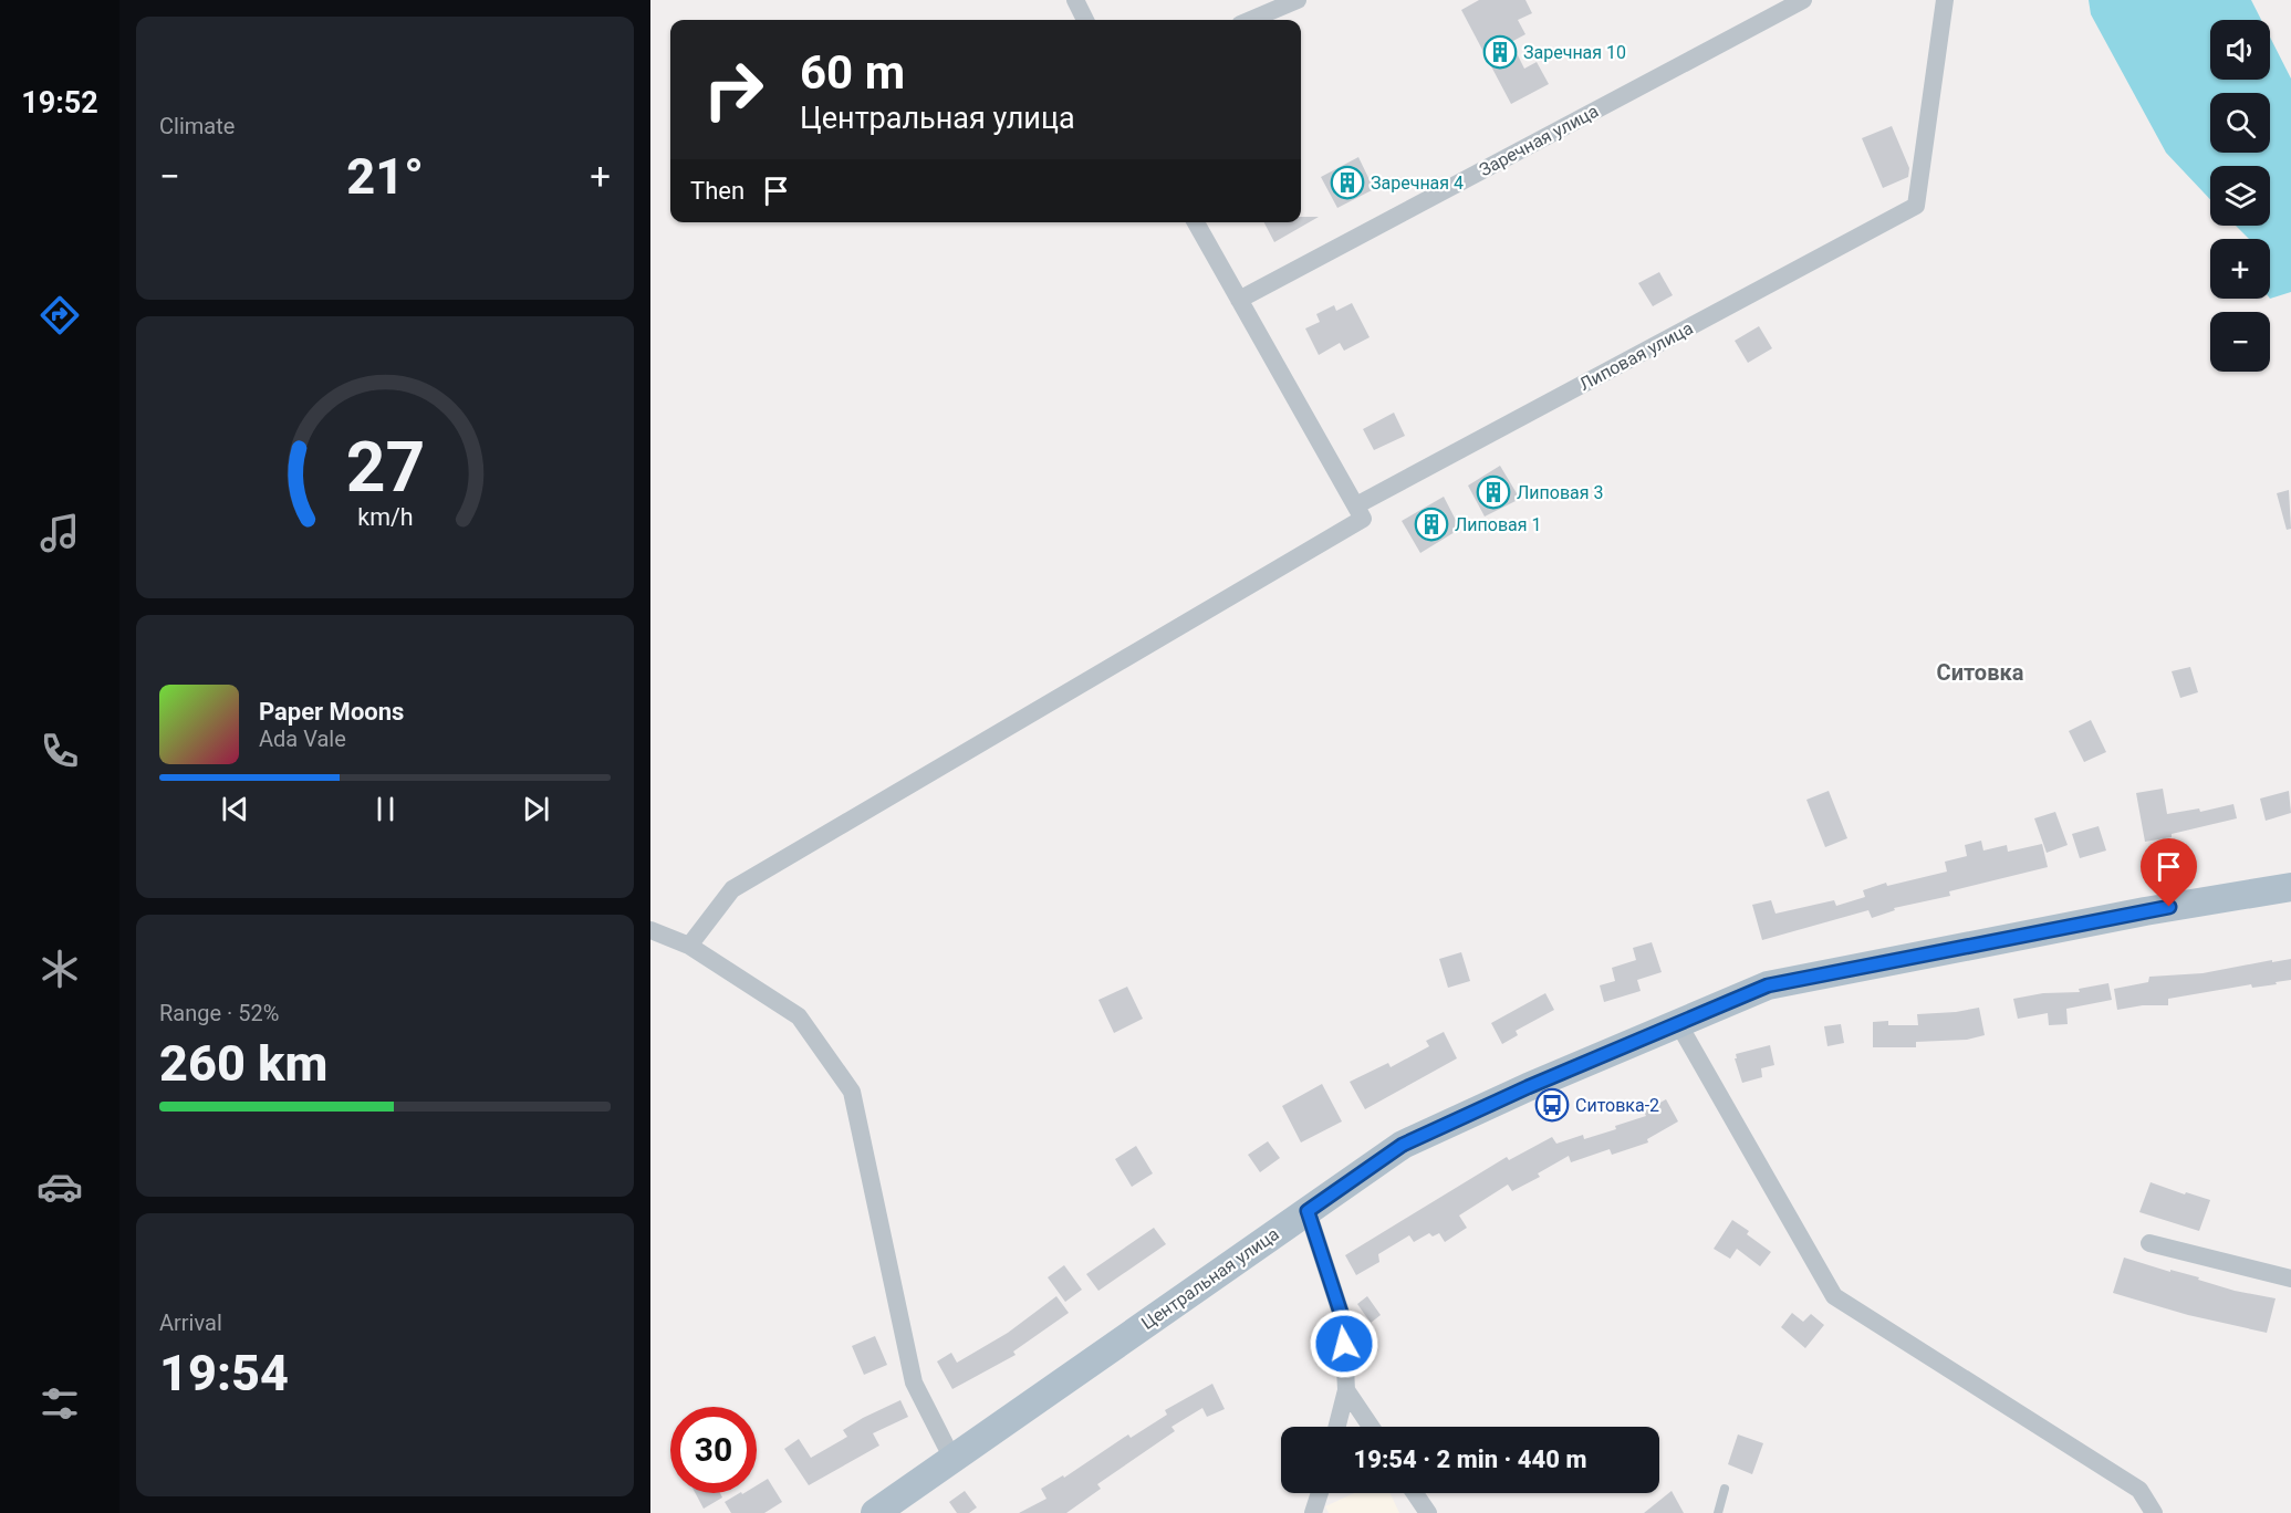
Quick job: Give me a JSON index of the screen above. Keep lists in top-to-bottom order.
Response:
{
  "streets": {
    "main road": ["Центральная улица"],
    "street": ["Заречная улица", "Липовая улица"]
  },
  "districts": ["Ситовка"],
  "places": {
    "building": [
      "Заречная 10",
      "Заречная 4",
      "Липовая 3",
      "Липовая 1"
    ],
    "bus stop": ["Ситовка-2"]
  },
  "page": {
    "tabs": "19:52",
    "tile": [
      "Climate",
      ["Range · 52%", "260 km"],
      ["Arrival", "19:54"]
    ],
    "map_buttons": ["+", "−"],
    "turn": ["60 m", "Центральная улица"],
    "heat": ["−", "21°", "+"],
    "then": "Then",
    "song": ["Paper Moons", "Ada Vale"],
    "limit": "30",
    "trip": "19:54 · 2 min · 440 m",
    "gauge": ["27", "km/h"]
  }
}
